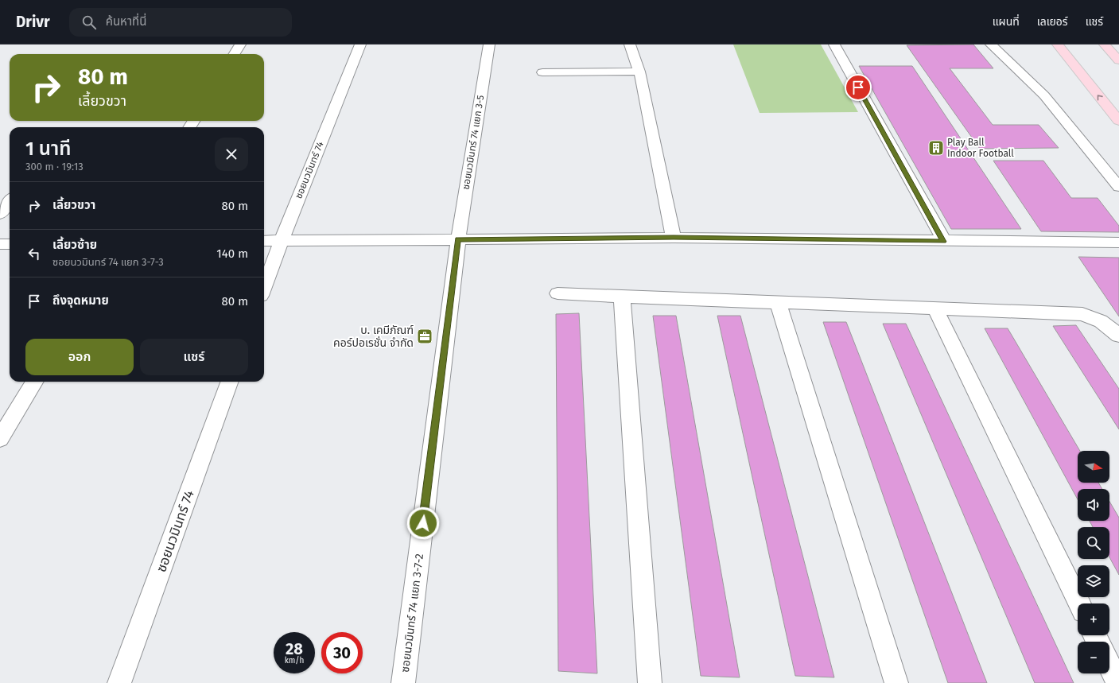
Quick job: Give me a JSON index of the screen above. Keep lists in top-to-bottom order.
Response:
{
  "streets": {
    "street": ["ซอยนวมินทร์ 74 แยก 3-5", "ซอยนวมินทร์ 74", "ซอยนวมินทร์ 74 แยก 3-7-2"]
  },
  "crossings": [
    ["ซอยนวมินทร์ 74 แยก 3-5", "ซอยนวมินทร์ 74 แยก 3-7-2"]
  ],
  "places": {
    "building": ["Play Ball Indoor Football"],
    "office": ["บ. เคมีภัณฑ์ คอร์ปอเรชั่น จำกัด"]
  },
  "north": "right",
  "page": {
    "header": "Drivr",
    "search": "ค้นหาที่นี่",
    "nav": ["แผนที่", "เลเยอร์", "แชร์"],
    "turn": ["80 m", "เลี้ยวขวา"],
    "heading": ["1 นาที", "300 m · 19:13"],
    "list": [
      {
        "name": "เลี้ยวขวา",
        "value": "80 m"
      },
      {
        "name": "เลี้ยวซ้าย",
        "note": "ซอยนวมินทร์ 74 แยก 3-7-3",
        "value": "140 m"
      },
      {
        "name": "ถึงจุดหมาย",
        "value": "80 m"
      }
    ],
    "buttons": ["ออก", "แชร์"],
    "map_buttons": ["+", "−"],
    "speed": "28 km/h",
    "limit": "30"
  }
}
